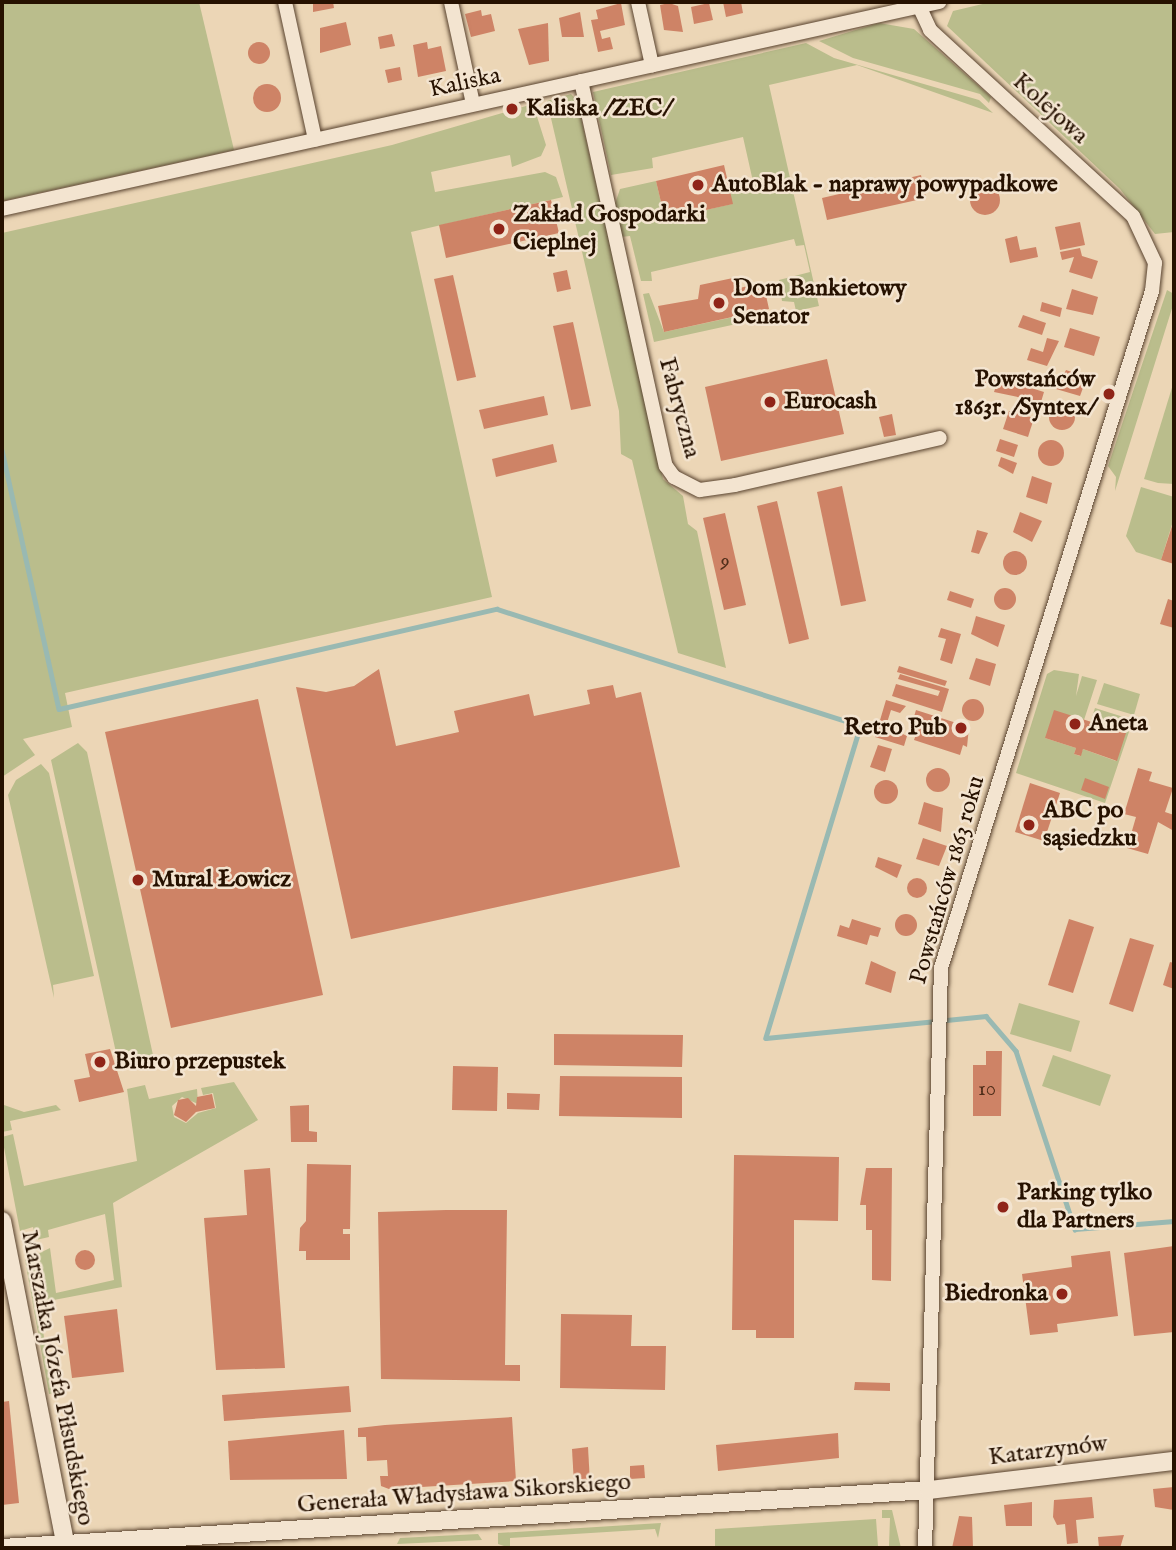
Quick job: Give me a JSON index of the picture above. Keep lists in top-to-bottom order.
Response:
{
  "streets": {
    "street": [
      "Kaliska",
      "Kolejowa",
      "Fabryczna",
      "Powstańców 1863 roku",
      "Marszałka Józefa Piłsudskiego",
      "Katarzynów",
      "Generała Władysława Sikorskiego"
    ]
  },
  "crossings": [
    ["Kaliska", "Kolejowa"],
    ["Kaliska", "Fabryczna"],
    ["Kolejowa", "Powstańców 1863 roku"],
    ["Powstańców 1863 roku", "Katarzynów"],
    ["Powstańców 1863 roku", "Generała Władysława Sikorskiego"],
    ["Marszałka Józefa Piłsudskiego", "Generała Władysława Sikorskiego"],
    ["Katarzynów", "Generała Władysława Sikorskiego"]
  ],
  "places": [
    "Kaliska /ZEC/",
    "AutoBlak - naprawy powypadkowe",
    "Zakład Gospodarki Cieplnej",
    "Dom Bankietowy Senator",
    "Powstańców 1863r. /Syntex/",
    "Eurocash",
    "Aneta",
    "Retro Pub",
    "ABC po sąsiedzku",
    "Mural Łowicz",
    "Biuro przepustek",
    "Parking tylko dla Partners",
    "Biedronka"
  ],
  "house_numbers": ["9", "10"]
}
